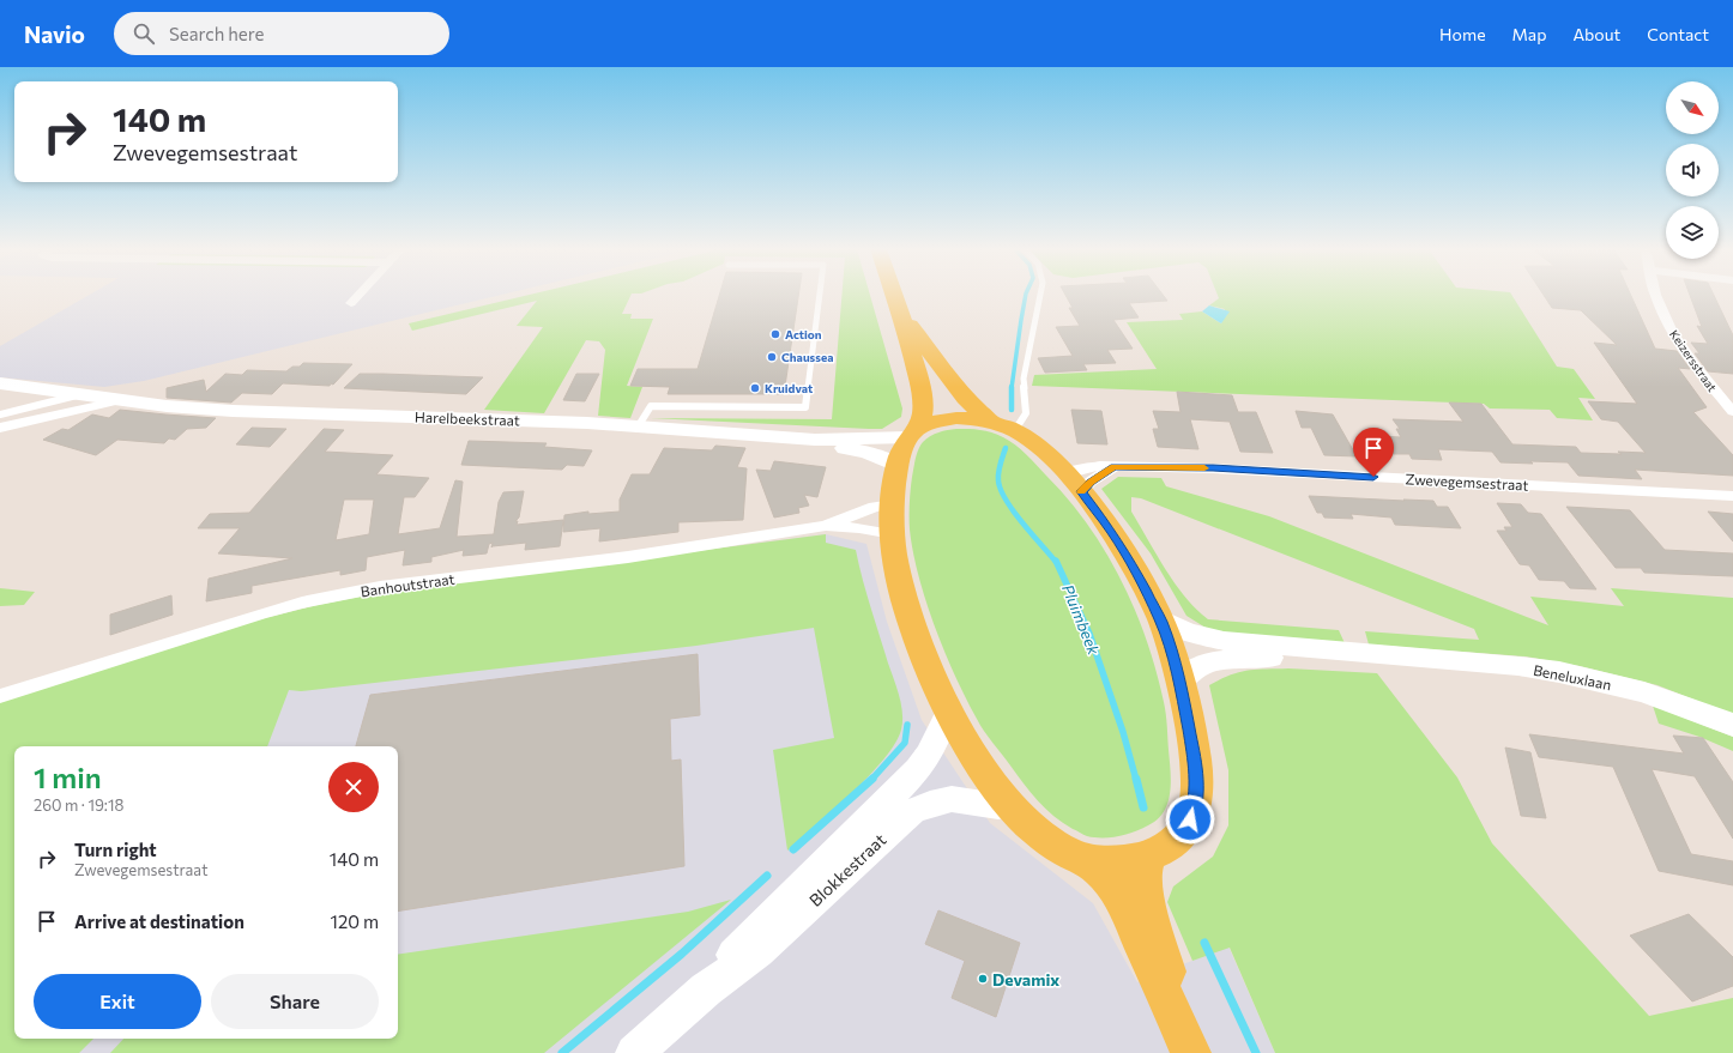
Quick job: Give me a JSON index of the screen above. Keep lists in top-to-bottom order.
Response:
{
  "streets": {
    "street": [
      "Keizersstraat",
      "Harelbeekstraat",
      "Zwevegemsestraat",
      "Banhoutstraat",
      "Beneluxlaan",
      "Blokkestraat"
    ]
  },
  "water": ["Pluimbeek"],
  "places": [
    "Action",
    "Chaussea",
    "Kruidvat",
    "Devamix"
  ],
  "north": "bottom right",
  "page": {
    "header": "Navio",
    "search": "Search here",
    "nav": [
      "Home",
      "Map",
      "About",
      "Contact"
    ],
    "turn": ["140 m", "Zwevegemsestraat"],
    "heading": ["1 min", "260 m · 19:18"],
    "list": [
      {
        "name": "Turn right",
        "note": "Zwevegemsestraat",
        "value": "140 m"
      },
      {
        "name": "Arrive at destination",
        "value": "120 m"
      }
    ],
    "buttons": ["Exit", "Share"]
  }
}
